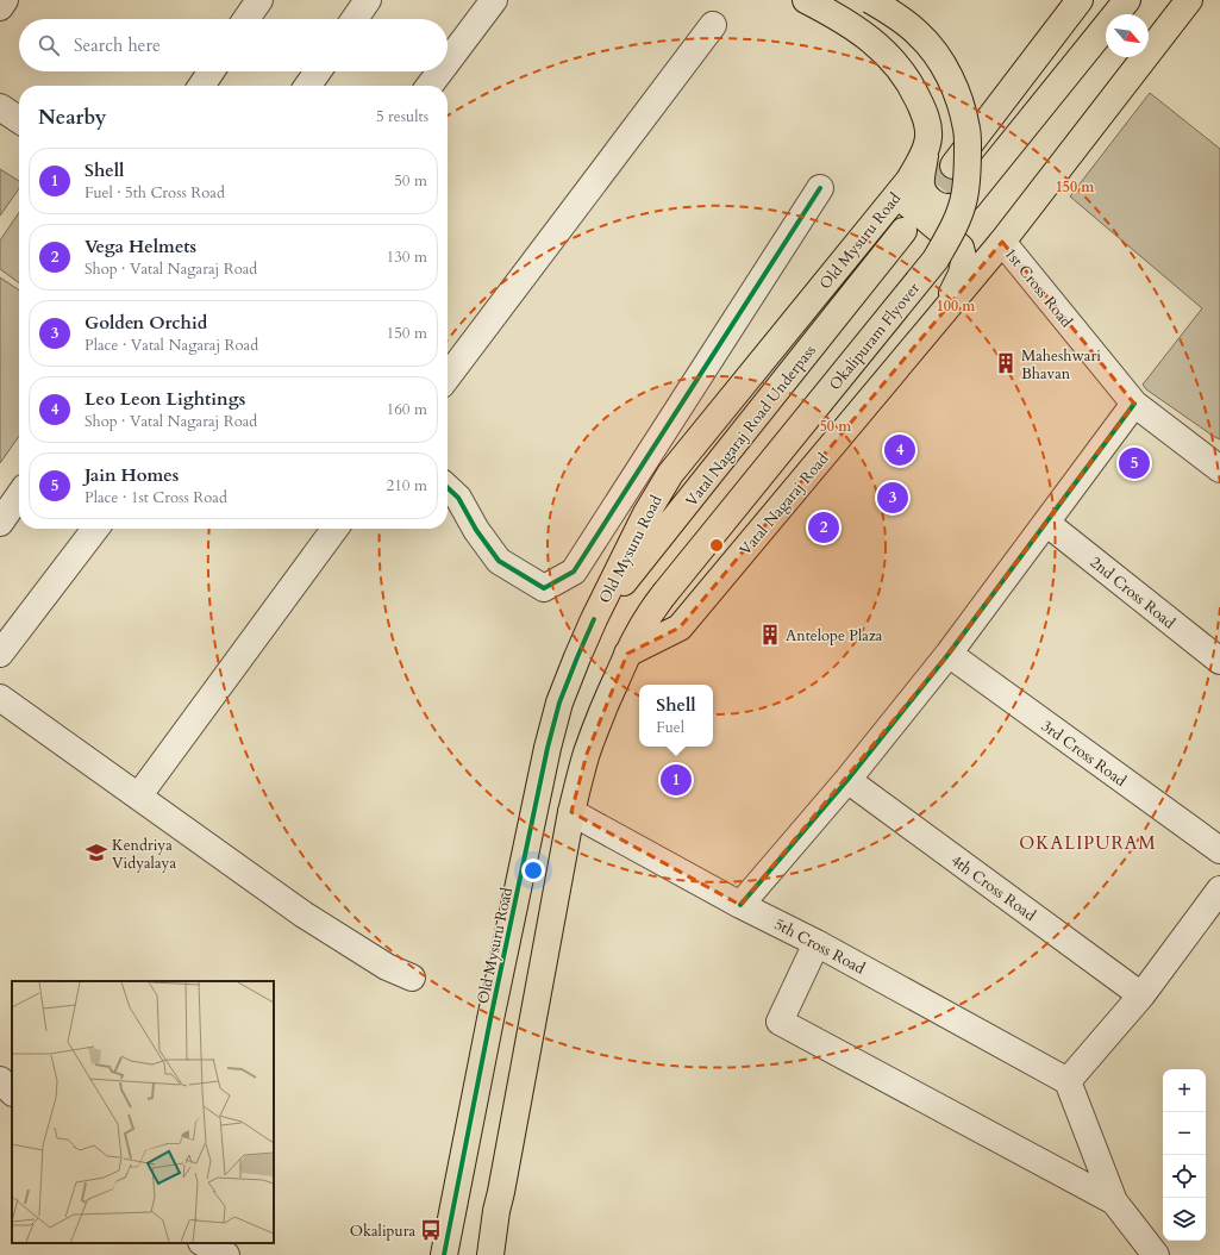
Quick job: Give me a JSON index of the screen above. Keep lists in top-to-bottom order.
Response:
{
  "streets": {
    "main road": [
      "Old Mysuru Road",
      "Okalipuram Flyover",
      "Vatal Nagaraj Road Underpass",
      "Vatal Nagaraj Road"
    ],
    "street": [
      "1st Cross Road",
      "2nd Cross Road",
      "3rd Cross Road",
      "4th Cross Road",
      "5th Cross Road"
    ]
  },
  "crossings": [
    ["Old Mysuru Road", "Vatal Nagaraj Road Underpass"],
    ["1st Cross Road", "Vatal Nagaraj Road"],
    ["Okalipuram Flyover", "Vatal Nagaraj Road"]
  ],
  "districts": ["OKALIPURAM"],
  "places": {
    "building": ["Maheshwari Bhavan", "Antelope Plaza"],
    "school or university": ["Kendriya Vidyalaya"],
    "bus stop": ["Okalipura"]
  },
  "north": "bottom right",
  "page": {
    "search": "Search here",
    "heading": ["Nearby", "5 results"],
    "list": [
      {
        "mark": "1",
        "name": "Shell",
        "note": "Fuel · 5th Cross Road",
        "value": "50 m"
      },
      {
        "mark": "2",
        "name": "Vega Helmets",
        "note": "Shop · Vatal Nagaraj Road",
        "value": "130 m"
      },
      {
        "mark": "3",
        "name": "Golden Orchid",
        "note": "Place · Vatal Nagaraj Road",
        "value": "150 m"
      },
      {
        "mark": "4",
        "name": "Leo Leon Lightings",
        "note": "Shop · Vatal Nagaraj Road",
        "value": "160 m"
      },
      {
        "mark": "5",
        "name": "Jain Homes",
        "note": "Place · 1st Cross Road",
        "value": "210 m"
      }
    ],
    "pins": [
      "4",
      "5",
      "3",
      "2",
      "1"
    ],
    "popup": ["Shell", "Fuel"],
    "map_buttons": ["+", "−"]
  },
  "rings": ["150 m", "100 m", "50 m"]
}
